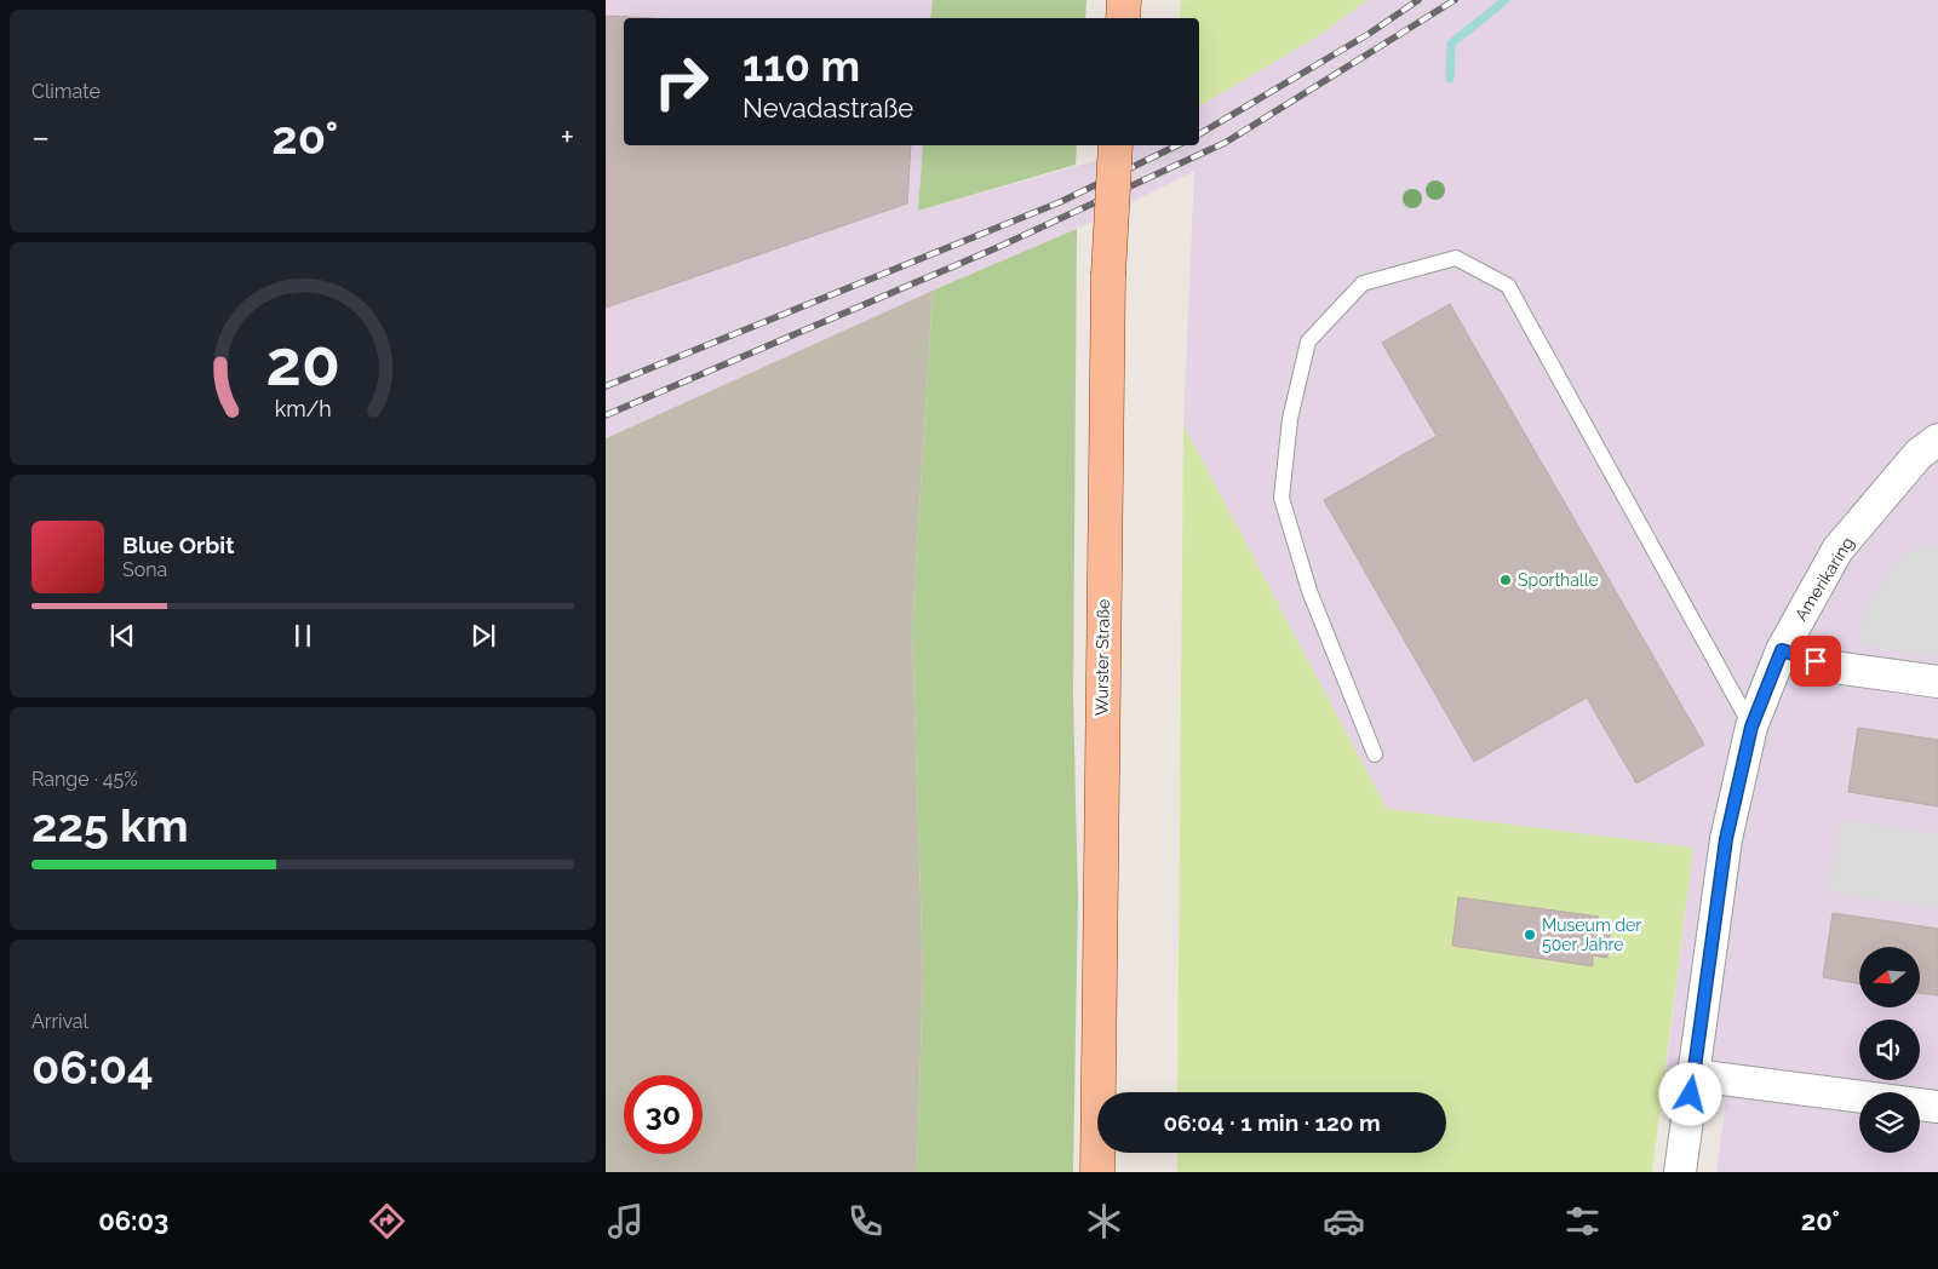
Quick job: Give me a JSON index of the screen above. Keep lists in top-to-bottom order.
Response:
{
  "streets": {
    "main road": ["Wurster Straße"],
    "street": ["Amerikaring"]
  },
  "places": ["Sporthalle", "Museum der 50er Jahre"],
  "north": "left",
  "page": {
    "tile": [
      "Climate",
      ["Range · 45%", "225 km"],
      ["Arrival", "06:04"]
    ],
    "turn": ["110 m", "Nevadastraße"],
    "heat": ["−", "20°", "+"],
    "song": ["Blue Orbit", "Sona"],
    "limit": "30",
    "trip": "06:04 · 1 min · 120 m",
    "tabs": ["06:03", "20°"],
    "gauge": ["20", "km/h"]
  }
}
